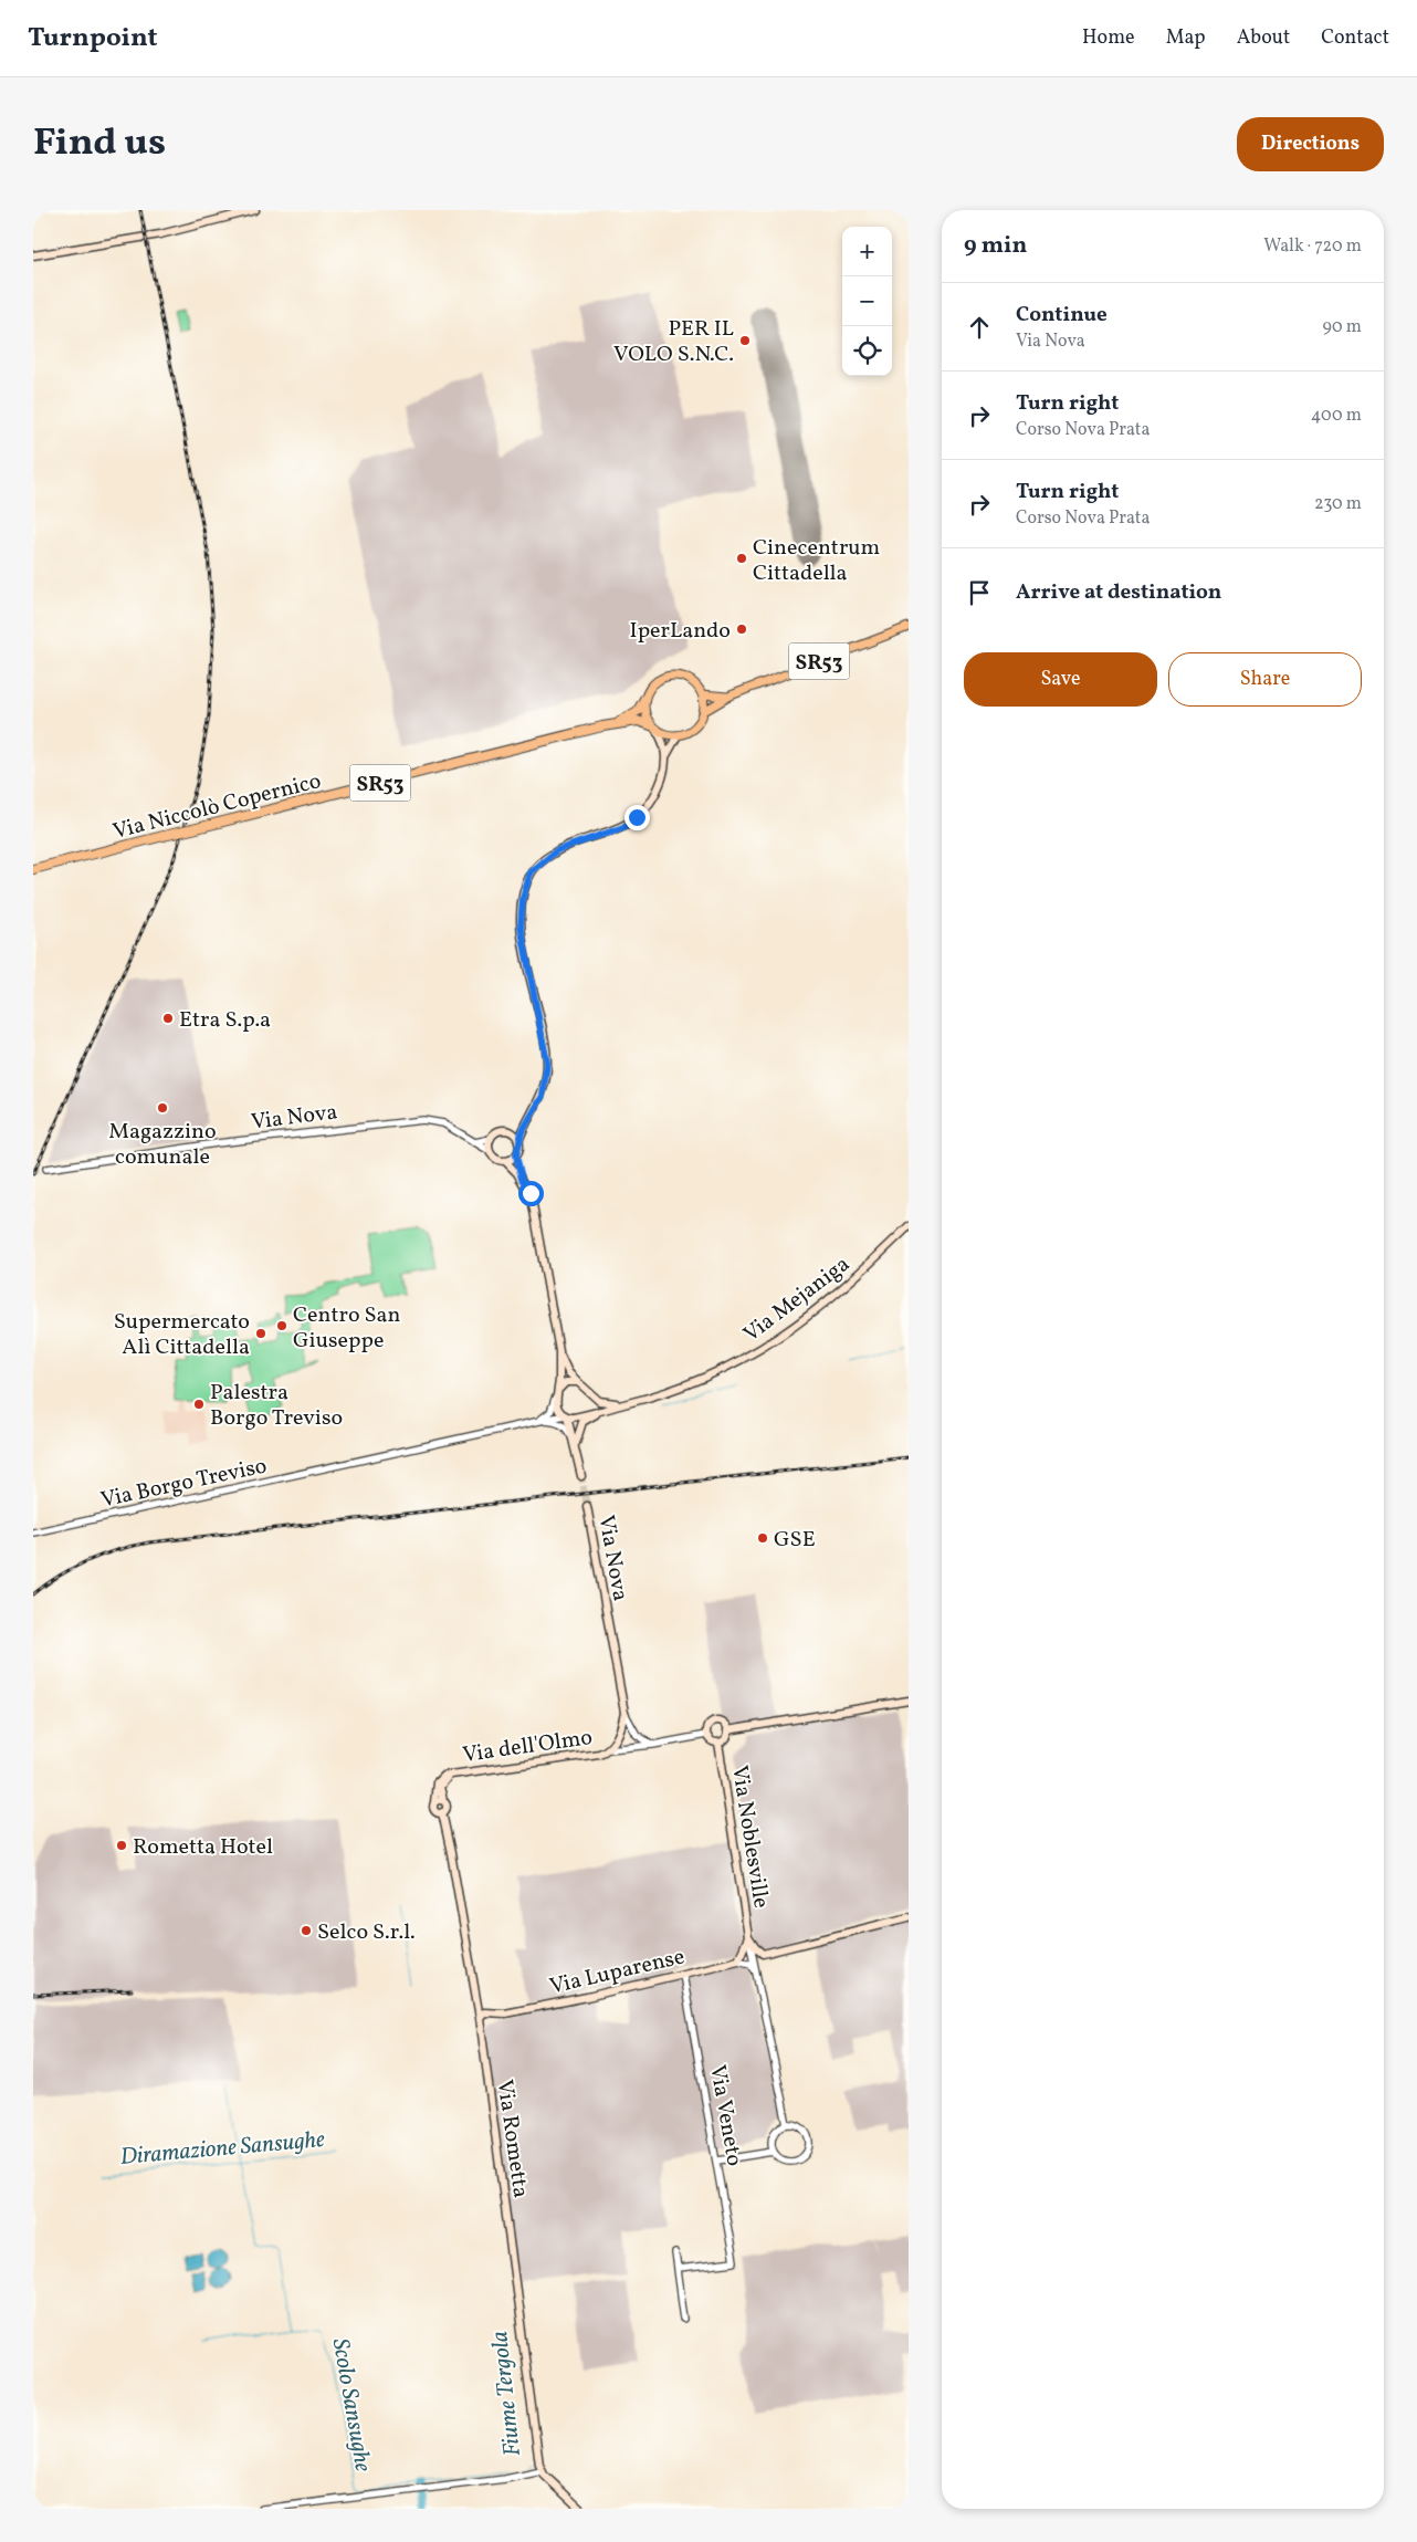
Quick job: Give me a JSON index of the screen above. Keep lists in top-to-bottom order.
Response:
{
  "streets": {
    "highway": ["SR53", "Via Niccolò Copernico"],
    "main road": [
      "Via Nova",
      "Via Mejaniga",
      "Via dell'Olmo",
      "Via Noblesville",
      "Via Luparense",
      "Via Rometta"
    ],
    "street": ["Via Borgo Treviso", "Via Veneto"]
  },
  "crossings": [
    ["SR53", "Via Niccolò Copernico"],
    ["Via Nova", "Via Mejaniga"],
    ["Via Mejaniga", "Via Borgo Treviso"],
    ["Via dell'Olmo", "Via Noblesville"],
    ["Via dell'Olmo", "Via Rometta"],
    ["Via Noblesville", "Via Luparense"],
    ["Via Luparense", "Via Veneto"],
    ["Via Luparense", "Via Rometta"]
  ],
  "water": ["Diramazione Sansughe", "Fiume Tergola", "Scolo Sansughe"],
  "places": [
    "PER IL VOLO S.N.C.",
    "Cinecentrum Cittadella",
    "IperLando",
    "Etra S.p.a",
    "Magazzino comunale",
    "Centro San Giuseppe",
    "Supermercato Alì Cittadella",
    "Palestra Borgo Treviso",
    "GSE",
    "Rometta Hotel",
    "Selco S.r.l."
  ],
  "page": {
    "header": "Turnpoint",
    "nav": [
      "Home",
      "Map",
      "About",
      "Contact"
    ],
    "title": "Find us",
    "buttons": [
      "Directions",
      ["Save", "Share"]
    ],
    "heading": ["9 min", "Walk · 720 m"],
    "map_buttons": ["+", "−"],
    "list": [
      ["Continue", "Via Nova", "90 m"],
      ["Turn right", "Corso Nova Prata", "400 m"],
      ["Turn right", "Corso Nova Prata", "230 m"],
      "Arrive at destination"
    ]
  }
}
